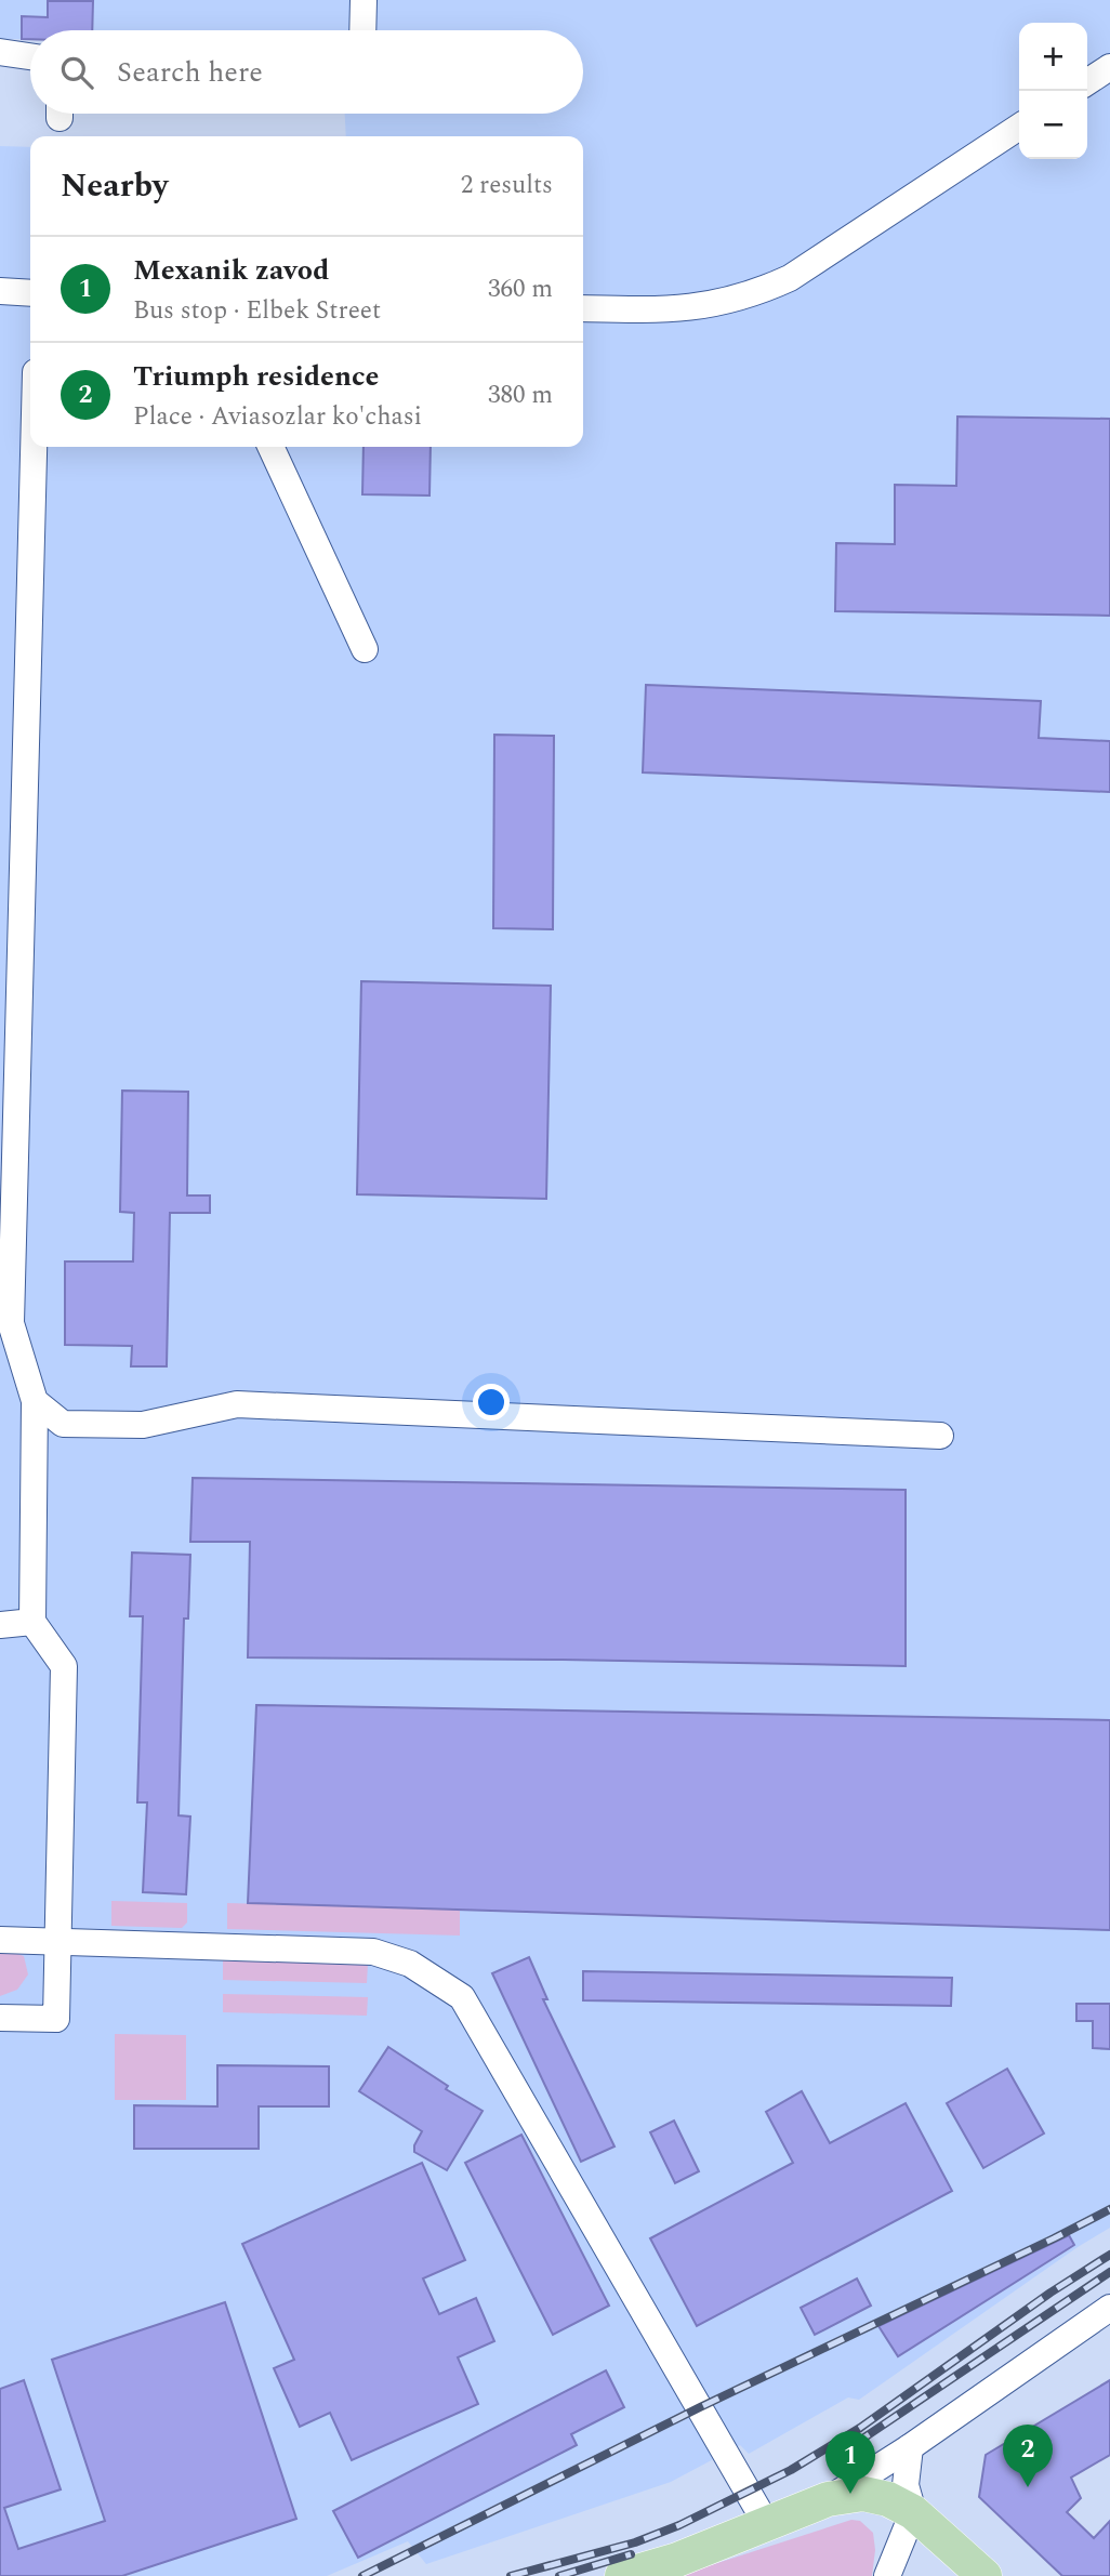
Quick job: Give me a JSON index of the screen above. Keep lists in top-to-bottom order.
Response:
{
  "page": {
    "map_buttons": ["+", "−"],
    "search": "Search here",
    "heading": ["Nearby", "2 results"],
    "list": [
      {
        "mark": "1",
        "name": "Mexanik zavod",
        "note": "Bus stop · Elbek Street",
        "value": "360 m"
      },
      {
        "mark": "2",
        "name": "Triumph residence",
        "note": "Place · Aviasozlar ko'chasi",
        "value": "380 m"
      }
    ],
    "pins": ["2", "1"]
  }
}
